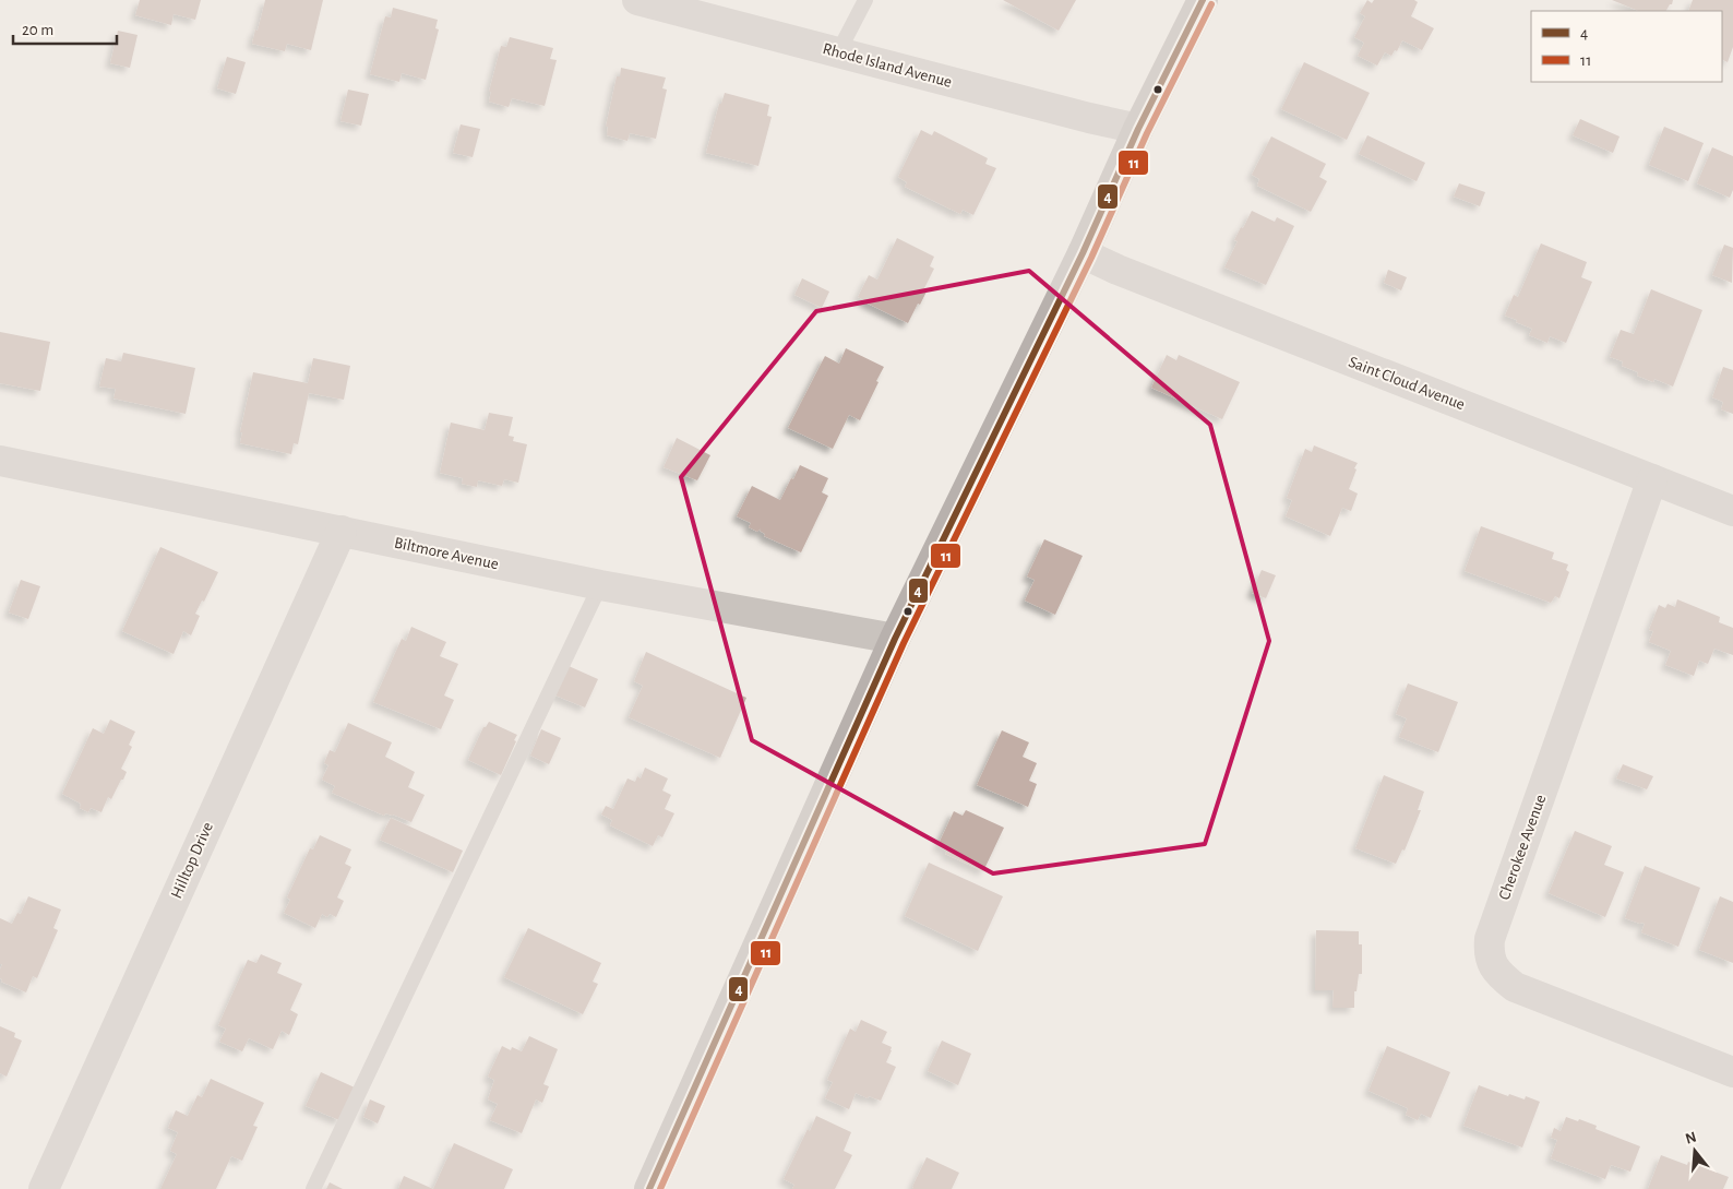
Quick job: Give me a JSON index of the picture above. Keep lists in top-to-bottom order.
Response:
{
  "streets": {
    "street": [
      "Rhode Island Avenue",
      "Saint Cloud Avenue",
      "Biltmore Avenue",
      "Cherokee Avenue",
      "Hilltop Drive"
    ]
  },
  "crossings": [
    ["Saint Cloud Avenue", "Cherokee Avenue"],
    ["Biltmore Avenue", "Hilltop Drive"]
  ],
  "lines": ["transit line 4", "transit line 11"],
  "legend": ["4", "11"],
  "scale_bar": "20 m",
  "north": "top"
}
